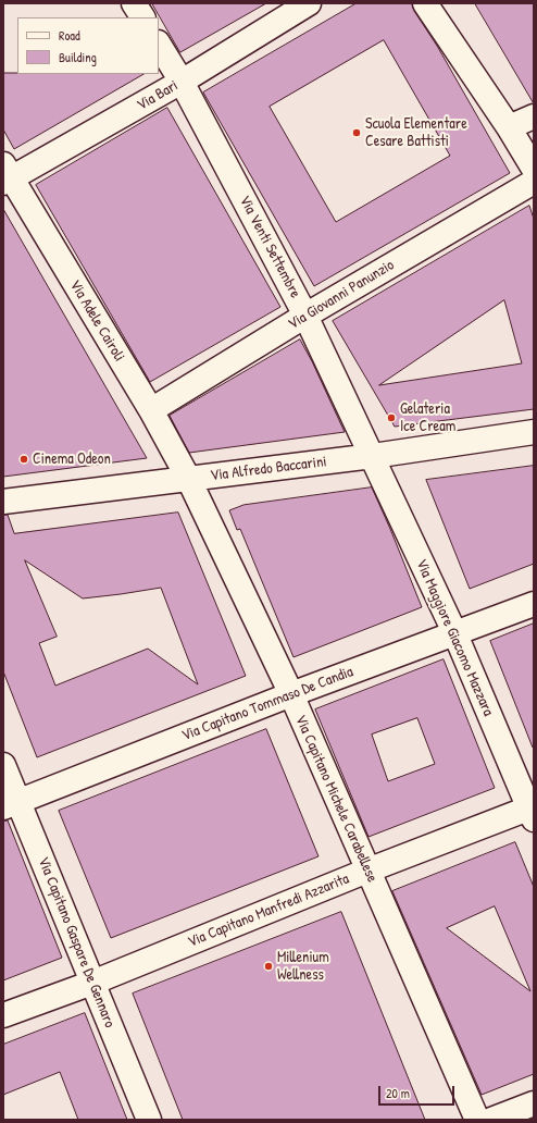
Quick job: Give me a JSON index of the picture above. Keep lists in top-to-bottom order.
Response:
{
  "streets": {
    "street": [
      "Via Bari",
      "Via Venti Settembre",
      "Via Giovanni Panunzio",
      "Via Adele Cairoli",
      "Via Alfredo Baccarini",
      "Via Maggiore Giacomo Mazzara",
      "Via Capitano Tommaso De Candia",
      "Via Capitano Michele Carabellese",
      "Via Capitano Manfredi Azzarita",
      "Via Capitano Gaspare De Gennaro"
    ]
  },
  "crossings": [
    ["Via Bari", "Via Venti Settembre"],
    ["Via Bari", "Via Adele Cairoli"],
    ["Via Venti Settembre", "Via Giovanni Panunzio"],
    ["Via Venti Settembre", "Via Alfredo Baccarini"],
    ["Via Venti Settembre", "Via Maggiore Giacomo Mazzara"],
    ["Via Giovanni Panunzio", "Via Adele Cairoli"],
    ["Via Adele Cairoli", "Via Alfredo Baccarini"],
    ["Via Adele Cairoli", "Via Capitano Michele Carabellese"],
    ["Via Alfredo Baccarini", "Via Maggiore Giacomo Mazzara"],
    ["Via Alfredo Baccarini", "Via Capitano Michele Carabellese"],
    ["Via Maggiore Giacomo Mazzara", "Via Capitano Tommaso De Candia"],
    ["Via Maggiore Giacomo Mazzara", "Via Capitano Manfredi Azzarita"],
    ["Via Capitano Tommaso De Candia", "Via Capitano Michele Carabellese"],
    ["Via Capitano Tommaso De Candia", "Via Capitano Gaspare De Gennaro"],
    ["Via Capitano Michele Carabellese", "Via Capitano Manfredi Azzarita"],
    ["Via Capitano Manfredi Azzarita", "Via Capitano Gaspare De Gennaro"]
  ],
  "places": [
    "Scuola Elementare Cesare Battisti",
    "Gelateria Ice Cream",
    "Cinema Odeon",
    "Millenium Wellness"
  ],
  "legend": ["Road", "Building"],
  "scale_bar": "20 m"
}
